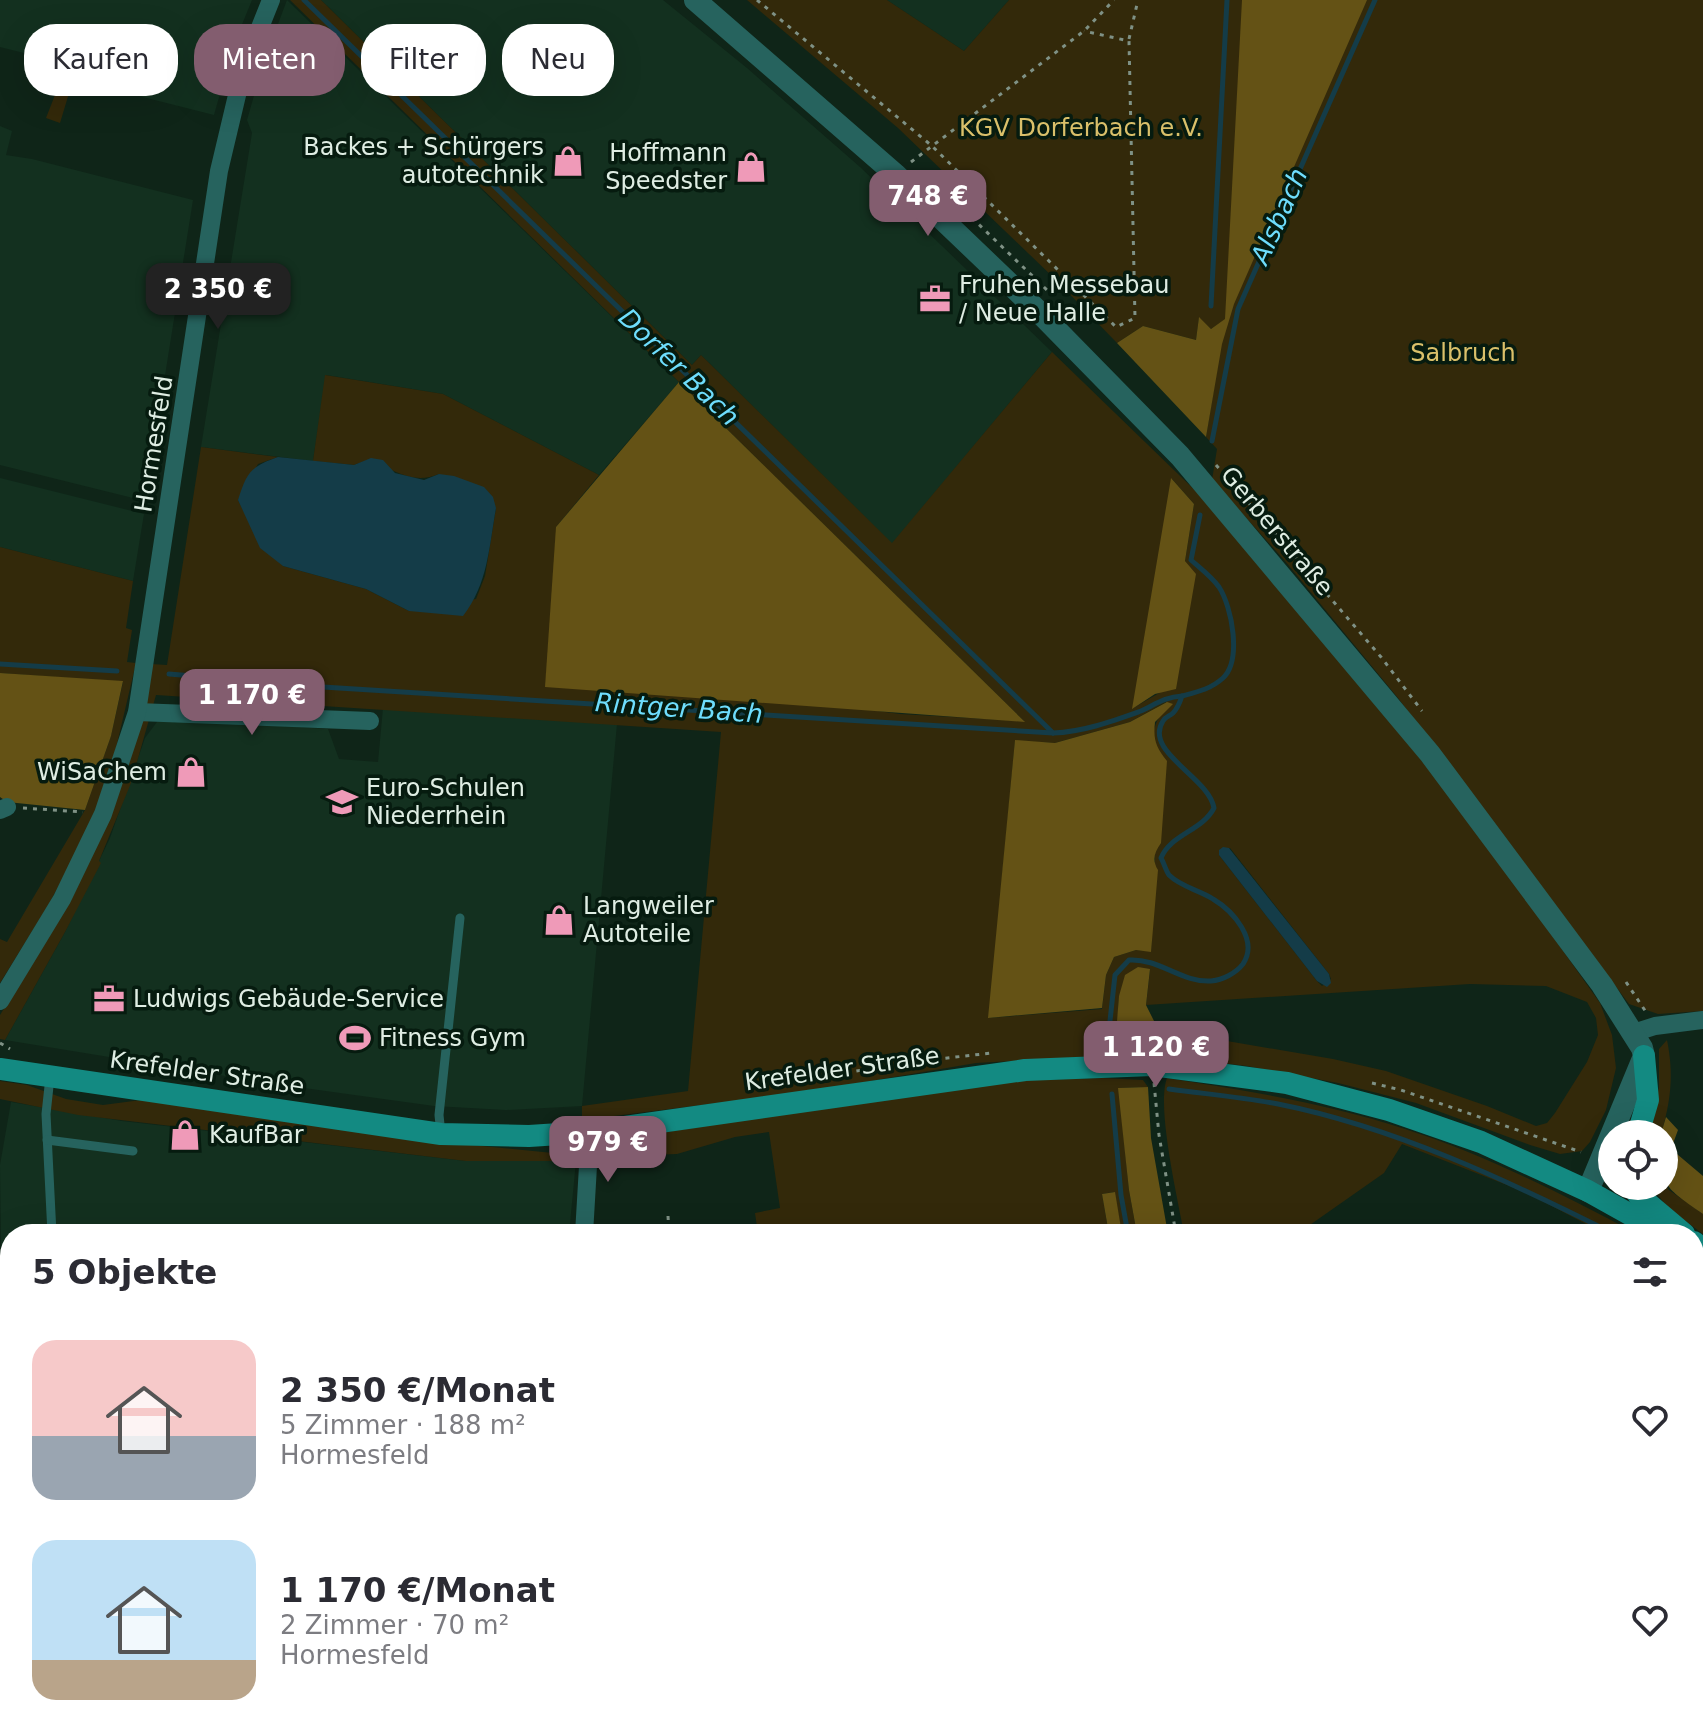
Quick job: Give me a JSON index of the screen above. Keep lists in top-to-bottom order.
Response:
{
  "streets": {
    "main road": ["Krefelder Straße"],
    "street": ["Hormesfeld", "Gerberstraße"]
  },
  "water": ["Alsbach", "Dorfer Bach", "Rintger Bach"],
  "parks": ["KGV Dorferbach e.V.", "Salbruch"],
  "places": {
    "shop": [
      "Backes + Schürgers autotechnik",
      "Hoffmann Speedster",
      "WiSaChem",
      "Langweiler Autoteile",
      "KaufBar"
    ],
    "office": ["Fruhen Messebau / Neue Halle", "Ludwigs Gebäude-Service"],
    "school or university": ["Euro-Schulen Niederrhein"],
    "sports": ["Fitness Gym"]
  },
  "page": {
    "chip": [
      "Kaufen",
      "Mieten",
      "Filter",
      "Neu"
    ],
    "price": [
      "748 €",
      "2 350 €",
      "1 170 €",
      "1 120 €",
      "979 €"
    ],
    "heading": "5 Objekte",
    "list": [
      {
        "name": "2 350 €/Monat",
        "note": "5 Zimmer · 188 m² · Hormesfeld"
      },
      {
        "name": "1 170 €/Monat",
        "note": "2 Zimmer · 70 m² · Hormesfeld"
      }
    ]
  }
}
